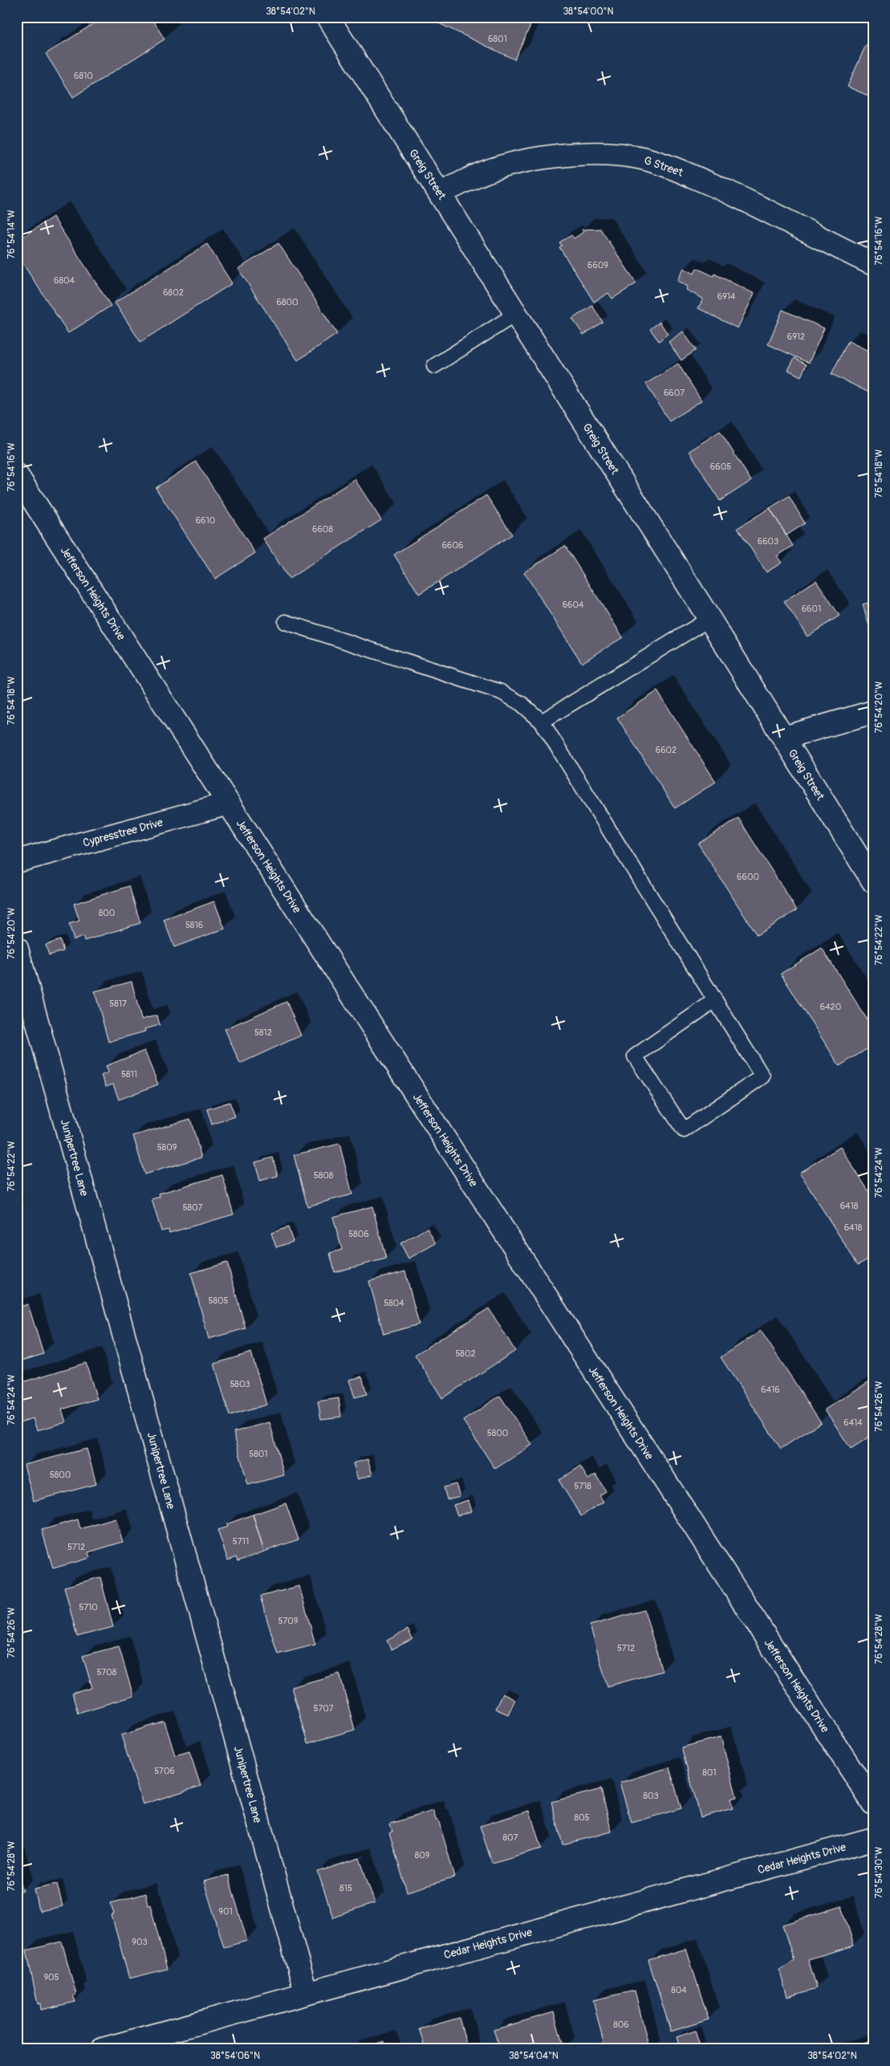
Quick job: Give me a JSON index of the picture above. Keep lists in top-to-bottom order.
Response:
{
  "streets": {
    "street": [
      "G Street",
      "Greig Street",
      "Jefferson Heights Drive",
      "Cypresstree Drive",
      "Junipertree Lane",
      "Cedar Heights Drive"
    ]
  },
  "crossings": [
    ["G Street", "Greig Street"],
    ["Jefferson Heights Drive", "Cypresstree Drive"],
    ["Junipertree Lane", "Cedar Heights Drive"]
  ],
  "house_numbers": [
    "6801",
    "6810",
    "6609",
    "6804",
    "6802",
    "6914",
    "6800",
    "6912",
    "6607",
    "6605",
    "6610",
    "6608",
    "6603",
    "6606",
    "6604",
    "6601",
    "6602",
    "6600",
    "800",
    "5816",
    "5817",
    "6420",
    "5812",
    "5811",
    "5809",
    "5808",
    "6418",
    "5807",
    "6418",
    "5806",
    "5805",
    "5804",
    "5802",
    "5803",
    "6416",
    "6414",
    "5800",
    "5801",
    "5800",
    "5718",
    "5711",
    "5712",
    "5710",
    "5709",
    "5712",
    "5708",
    "5707",
    "5706",
    "801",
    "803",
    "805",
    "807",
    "809",
    "815",
    "901",
    "903",
    "905",
    "804",
    "806"
  ],
  "coordinates": [
    "38°54'02\"N",
    "38°54'00\"N",
    "76°54'14\"W",
    "76°54'16\"W",
    "76°54'18\"W",
    "76°54'20\"W",
    "76°54'22\"W",
    "76°54'24\"W",
    "76°54'26\"W",
    "76°54'28\"W",
    "76°54'30\"W",
    "38°54'06\"N",
    "38°54'04\"N"
  ]
}
